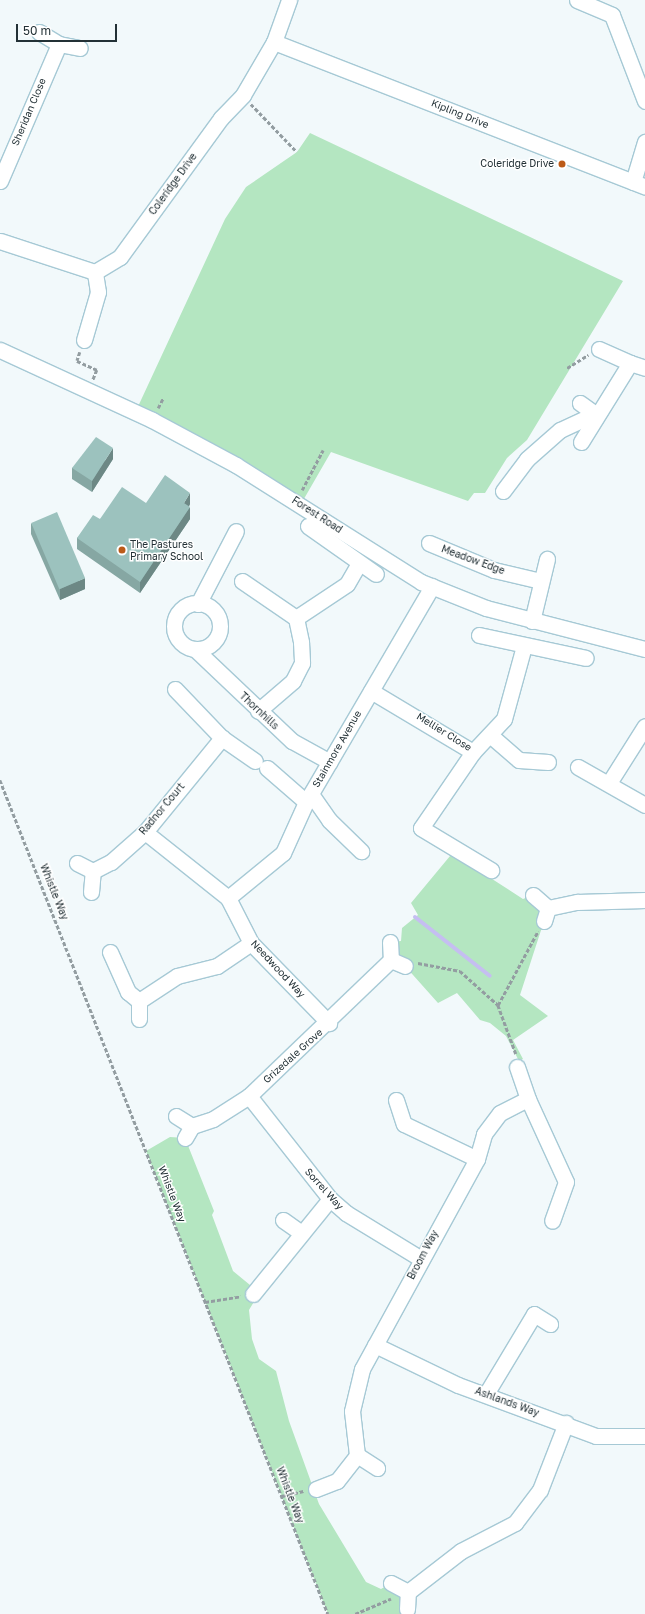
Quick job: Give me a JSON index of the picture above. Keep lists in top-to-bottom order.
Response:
{
  "streets": {
    "street": [
      "Sheridan Close",
      "Kipling Drive",
      "Coleridge Drive",
      "Forest Road",
      "Meadow Edge",
      "Thornhills",
      "Mellier Close",
      "Stainmore Avenue",
      "Radnor Court",
      "Needwood Way",
      "Grizedale Grove",
      "Sorrel Way",
      "Broom Way",
      "Ashlands Way"
    ],
    "path": ["Whistle Way"]
  },
  "crossings": [
    ["Kipling Drive", "Coleridge Drive"],
    ["Forest Road", "Stainmore Avenue"],
    ["Thornhills", "Stainmore Avenue"],
    ["Mellier Close", "Stainmore Avenue"],
    ["Stainmore Avenue", "Needwood Way"],
    ["Radnor Court", "Needwood Way"],
    ["Needwood Way", "Grizedale Grove"],
    ["Grizedale Grove", "Sorrel Way"],
    ["Sorrel Way", "Broom Way"],
    ["Broom Way", "Ashlands Way"]
  ],
  "places": ["Coleridge Drive", "The Pastures Primary School"],
  "scale_bar": "50 m"
}
